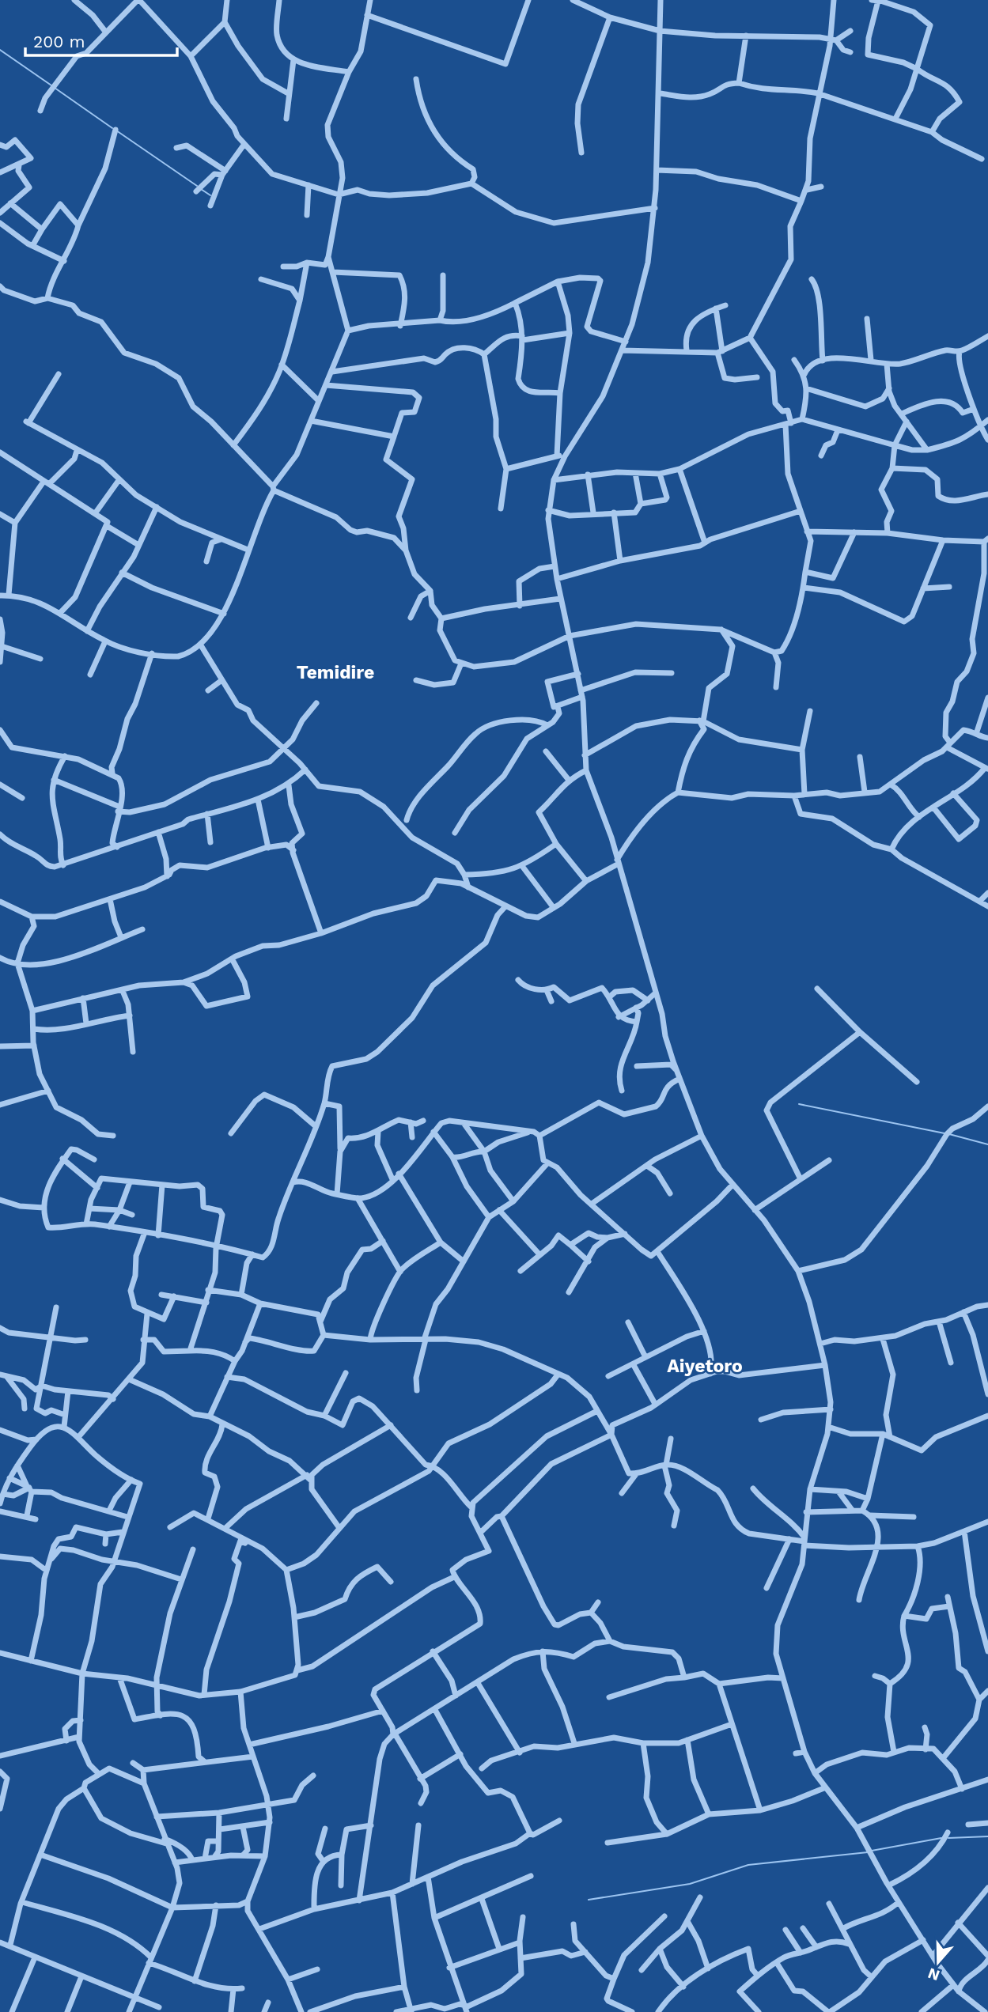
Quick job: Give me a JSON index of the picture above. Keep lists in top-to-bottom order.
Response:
{
  "districts": ["Temidire", "Aiyetoro"],
  "scale_bar": "200 m",
  "north": "bottom"
}
